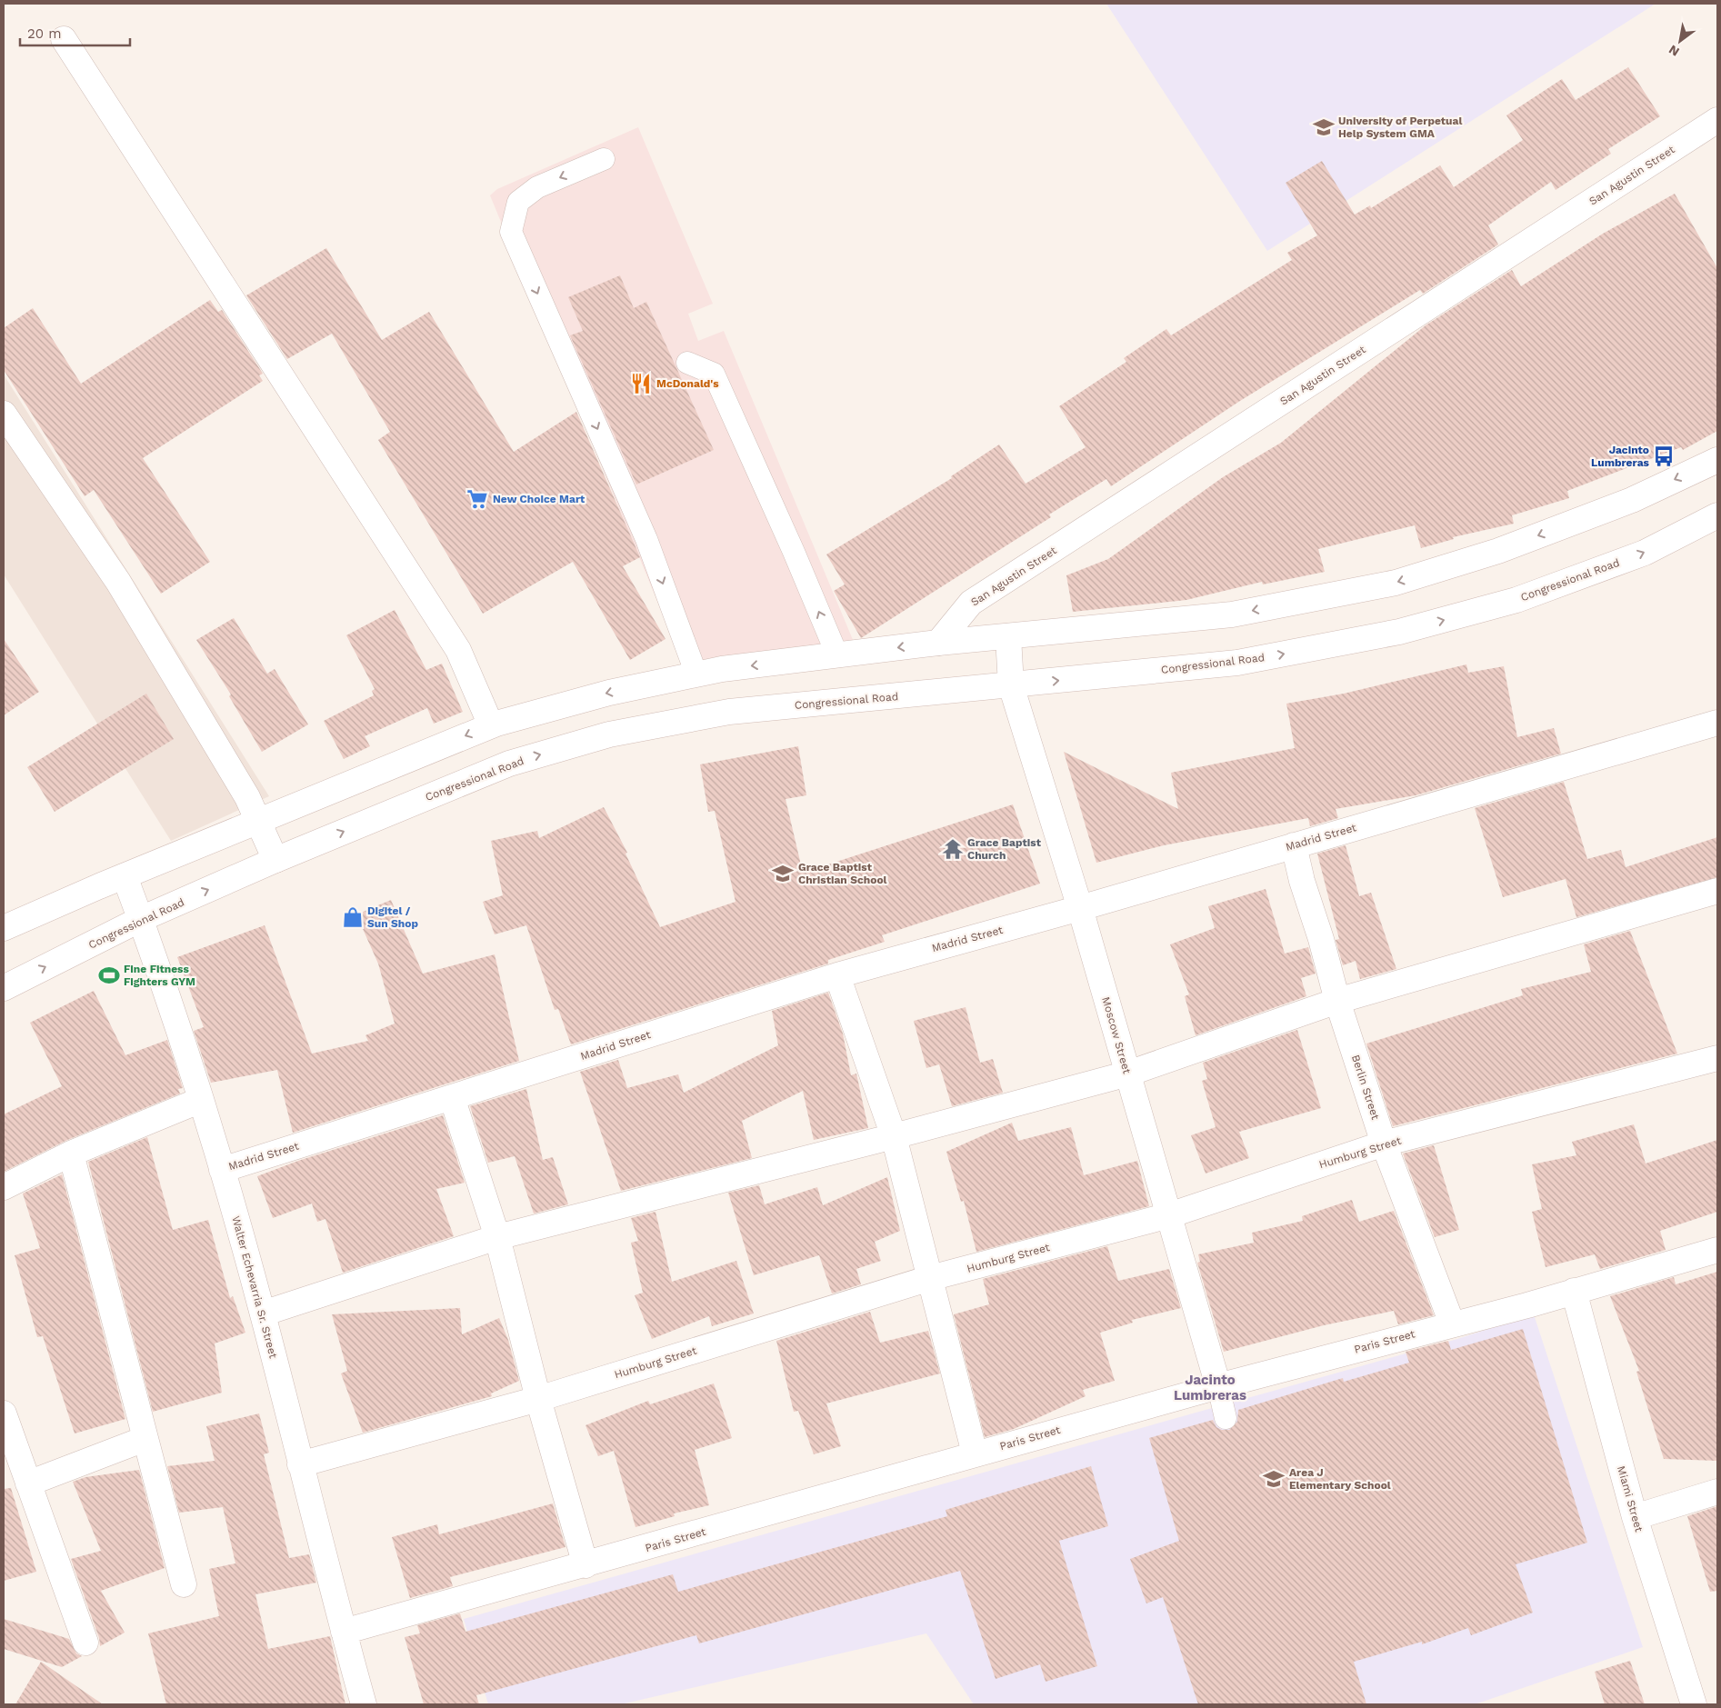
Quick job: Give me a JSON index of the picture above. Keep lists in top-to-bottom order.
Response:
{
  "streets": {
    "street": [
      "San Agustin Street",
      "Congressional Road",
      "Madrid Street",
      "Moscow Street",
      "Berlin Street",
      "Humburg Street",
      "Walter Echevarria Sr. Street",
      "Paris Street",
      "Miami Street"
    ]
  },
  "crossings": [
    ["Congressional Road", "Moscow Street"],
    ["Congressional Road", "Walter Echevarria Sr. Street"],
    ["Madrid Street", "Moscow Street"],
    ["Madrid Street", "Berlin Street"],
    ["Madrid Street", "Walter Echevarria Sr. Street"],
    ["Moscow Street", "Humburg Street"],
    ["Moscow Street", "Paris Street"],
    ["Berlin Street", "Humburg Street"],
    ["Berlin Street", "Paris Street"],
    ["Humburg Street", "Walter Echevarria Sr. Street"],
    ["Walter Echevarria Sr. Street", "Paris Street"],
    ["Paris Street", "Miami Street"]
  ],
  "districts": ["Jacinto Lumbreras"],
  "places": {
    "school or university": ["University of Perpetual Help System GMA", "Grace Baptist Christian School", "Area J Elementary School"],
    "restaurant": ["McDonald's"],
    "bus stop": ["Jacinto Lumbreras"],
    "supermarket": ["New Choice Mart"],
    "temple": ["Grace Baptist Church"],
    "shop": ["Digitel / Sun Shop"],
    "sports": ["Fine Fitness Fighters GYM"]
  },
  "scale_bar": "20 m",
  "north": "bottom left"
}
